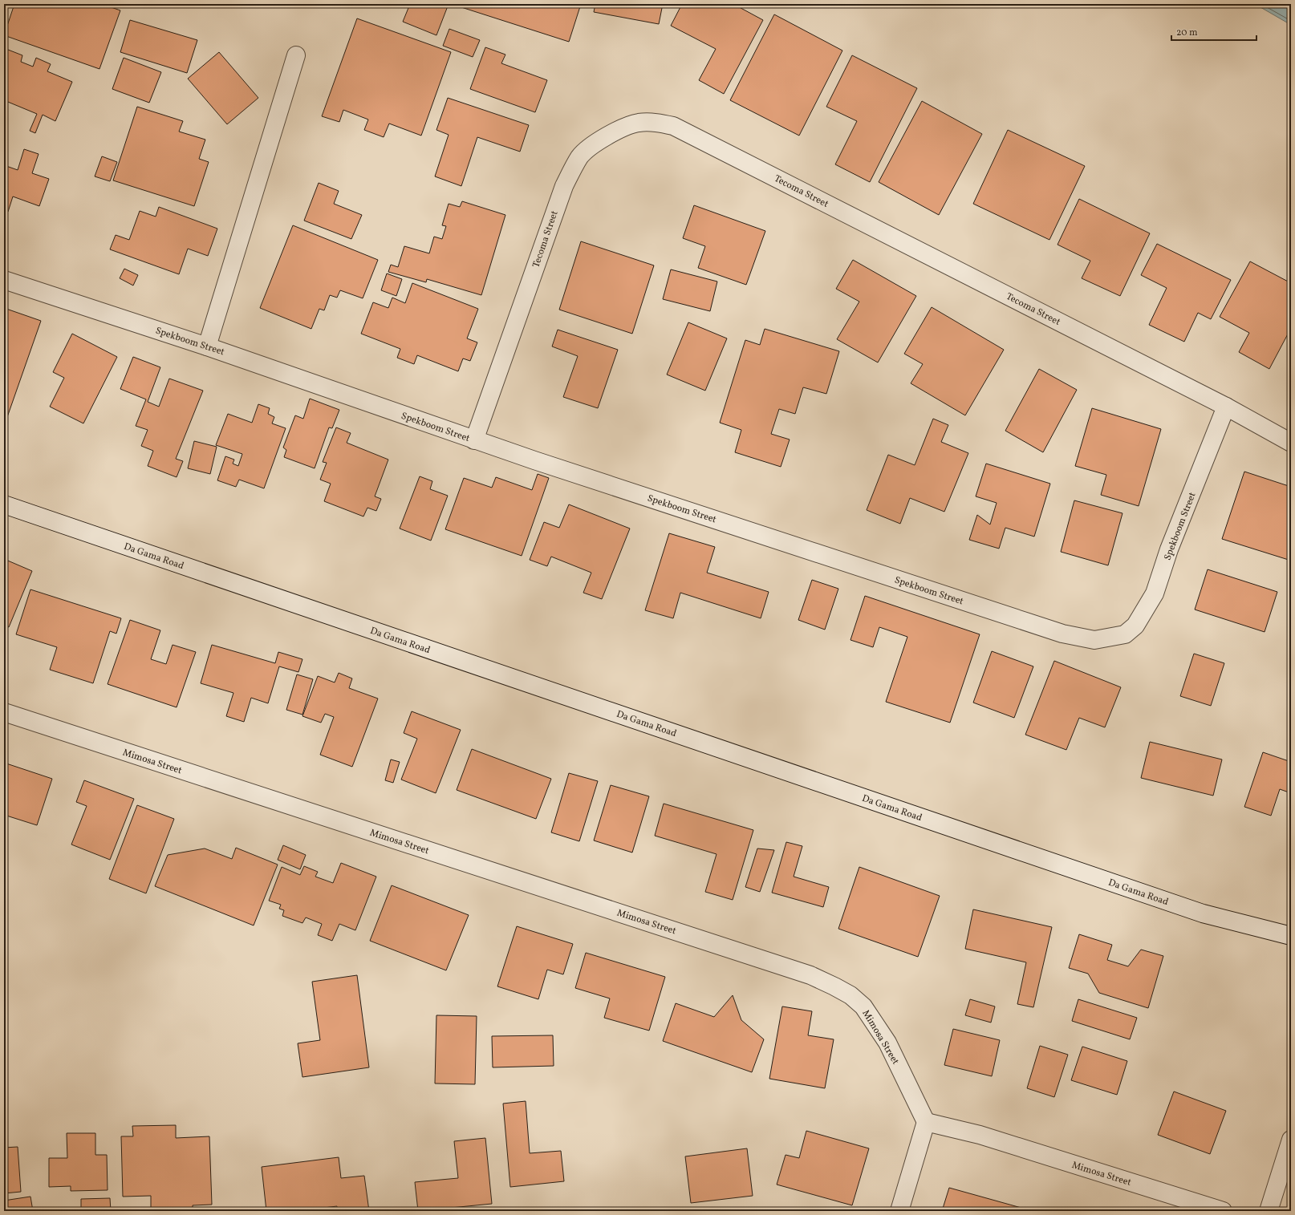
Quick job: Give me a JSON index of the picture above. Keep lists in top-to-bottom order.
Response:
{
  "streets": {
    "street": [
      "Tecoma Street",
      "Spekboom Street",
      "Da Gama Road",
      "Mimosa Street"
    ]
  },
  "crossings": [
    ["Tecoma Street", "Spekboom Street"]
  ],
  "scale_bar": "20 m"
}
